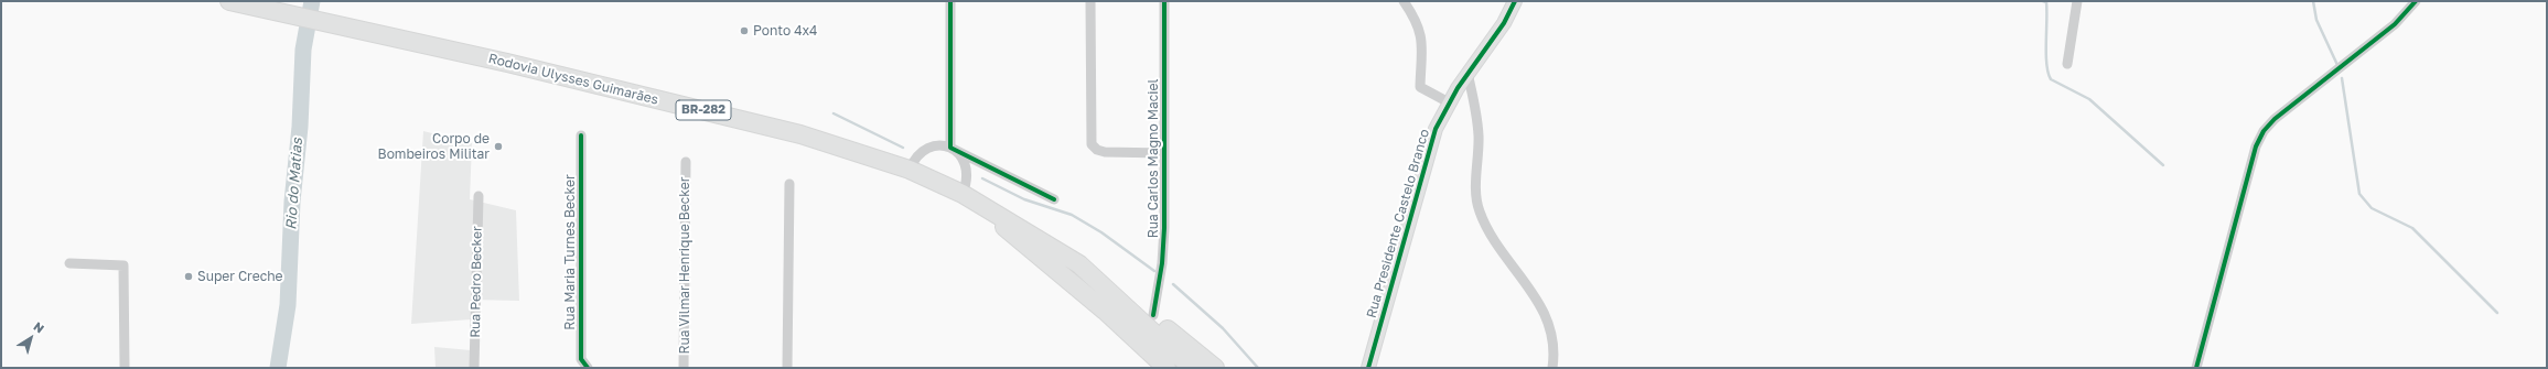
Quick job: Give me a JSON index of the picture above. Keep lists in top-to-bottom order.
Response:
{
  "streets": {
    "highway": ["Rodovia Ulysses Guimarães", "BR-282"],
    "street": [
      "Rua Carlos Magno Maciel",
      "Rua Presidente Castelo Branco",
      "Rua Maria Turnes Becker",
      "Rua Vilmar Henrique Becker",
      "Rua Pedro Becker"
    ]
  },
  "water": ["Rio do Matias"],
  "places": ["Ponto 4x4", "Corpo de Bombeiros Militar", "Super Creche"],
  "north": "top right"
}
